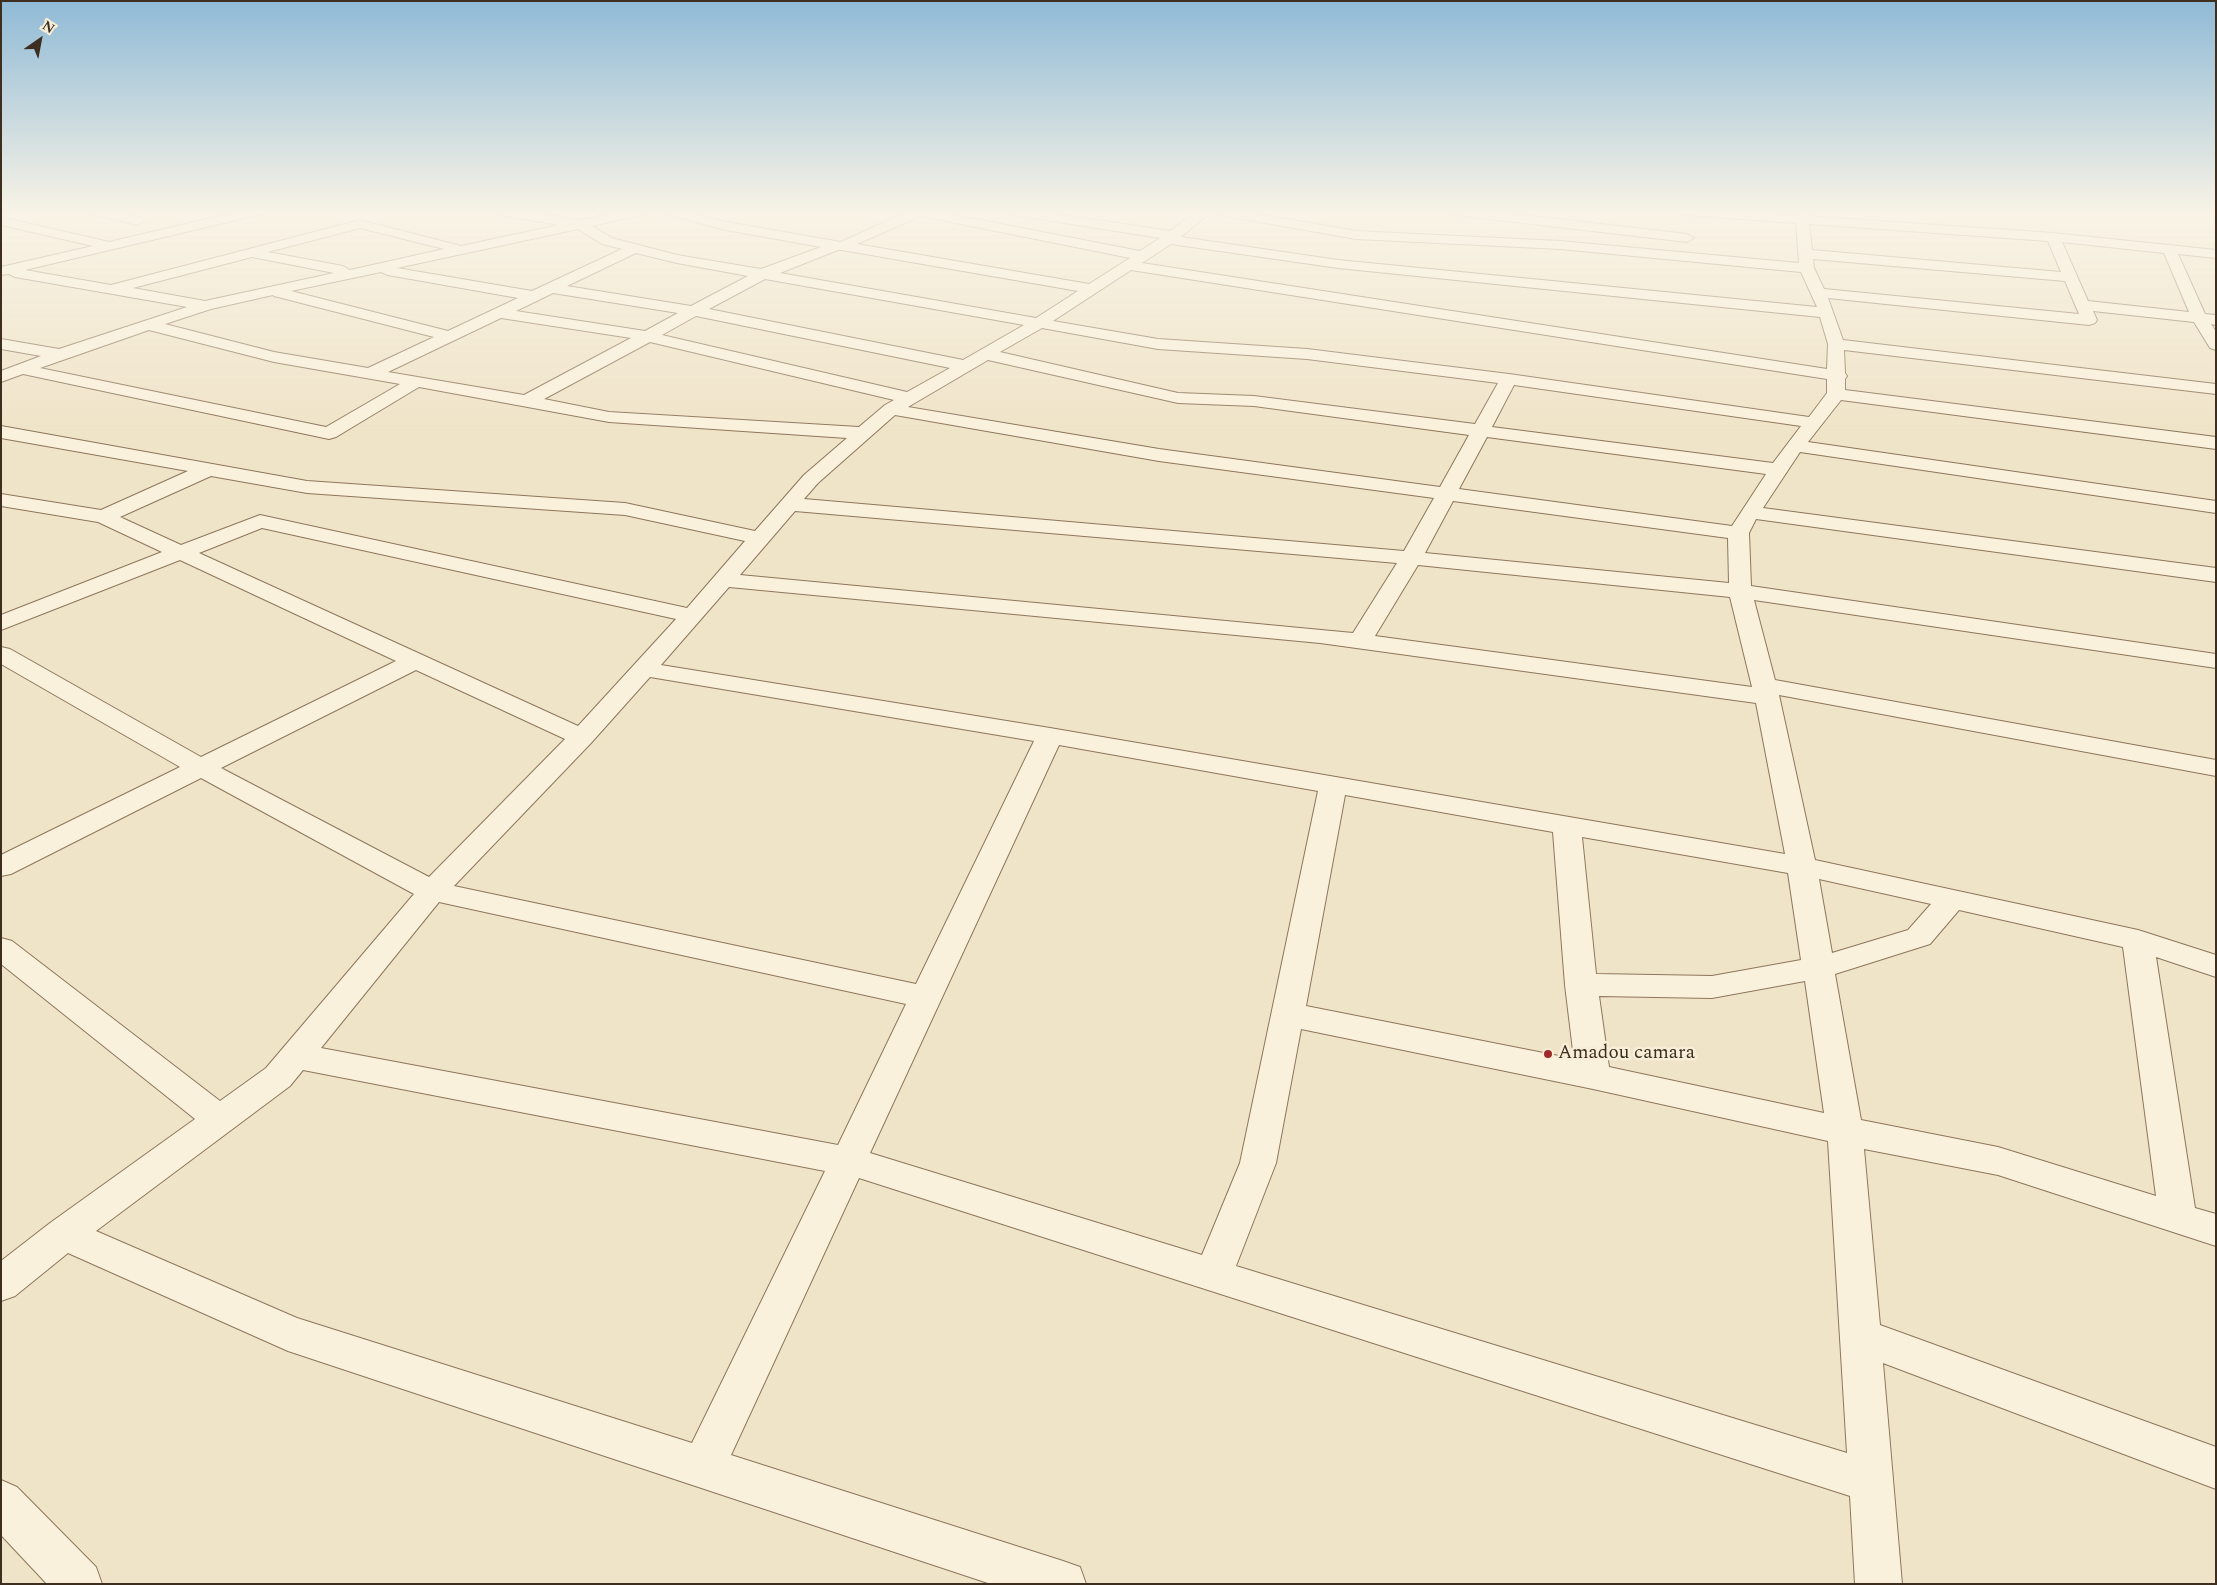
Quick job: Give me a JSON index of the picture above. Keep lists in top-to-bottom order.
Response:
{
  "places": ["Amadou camara"],
  "north": "top right"
}
